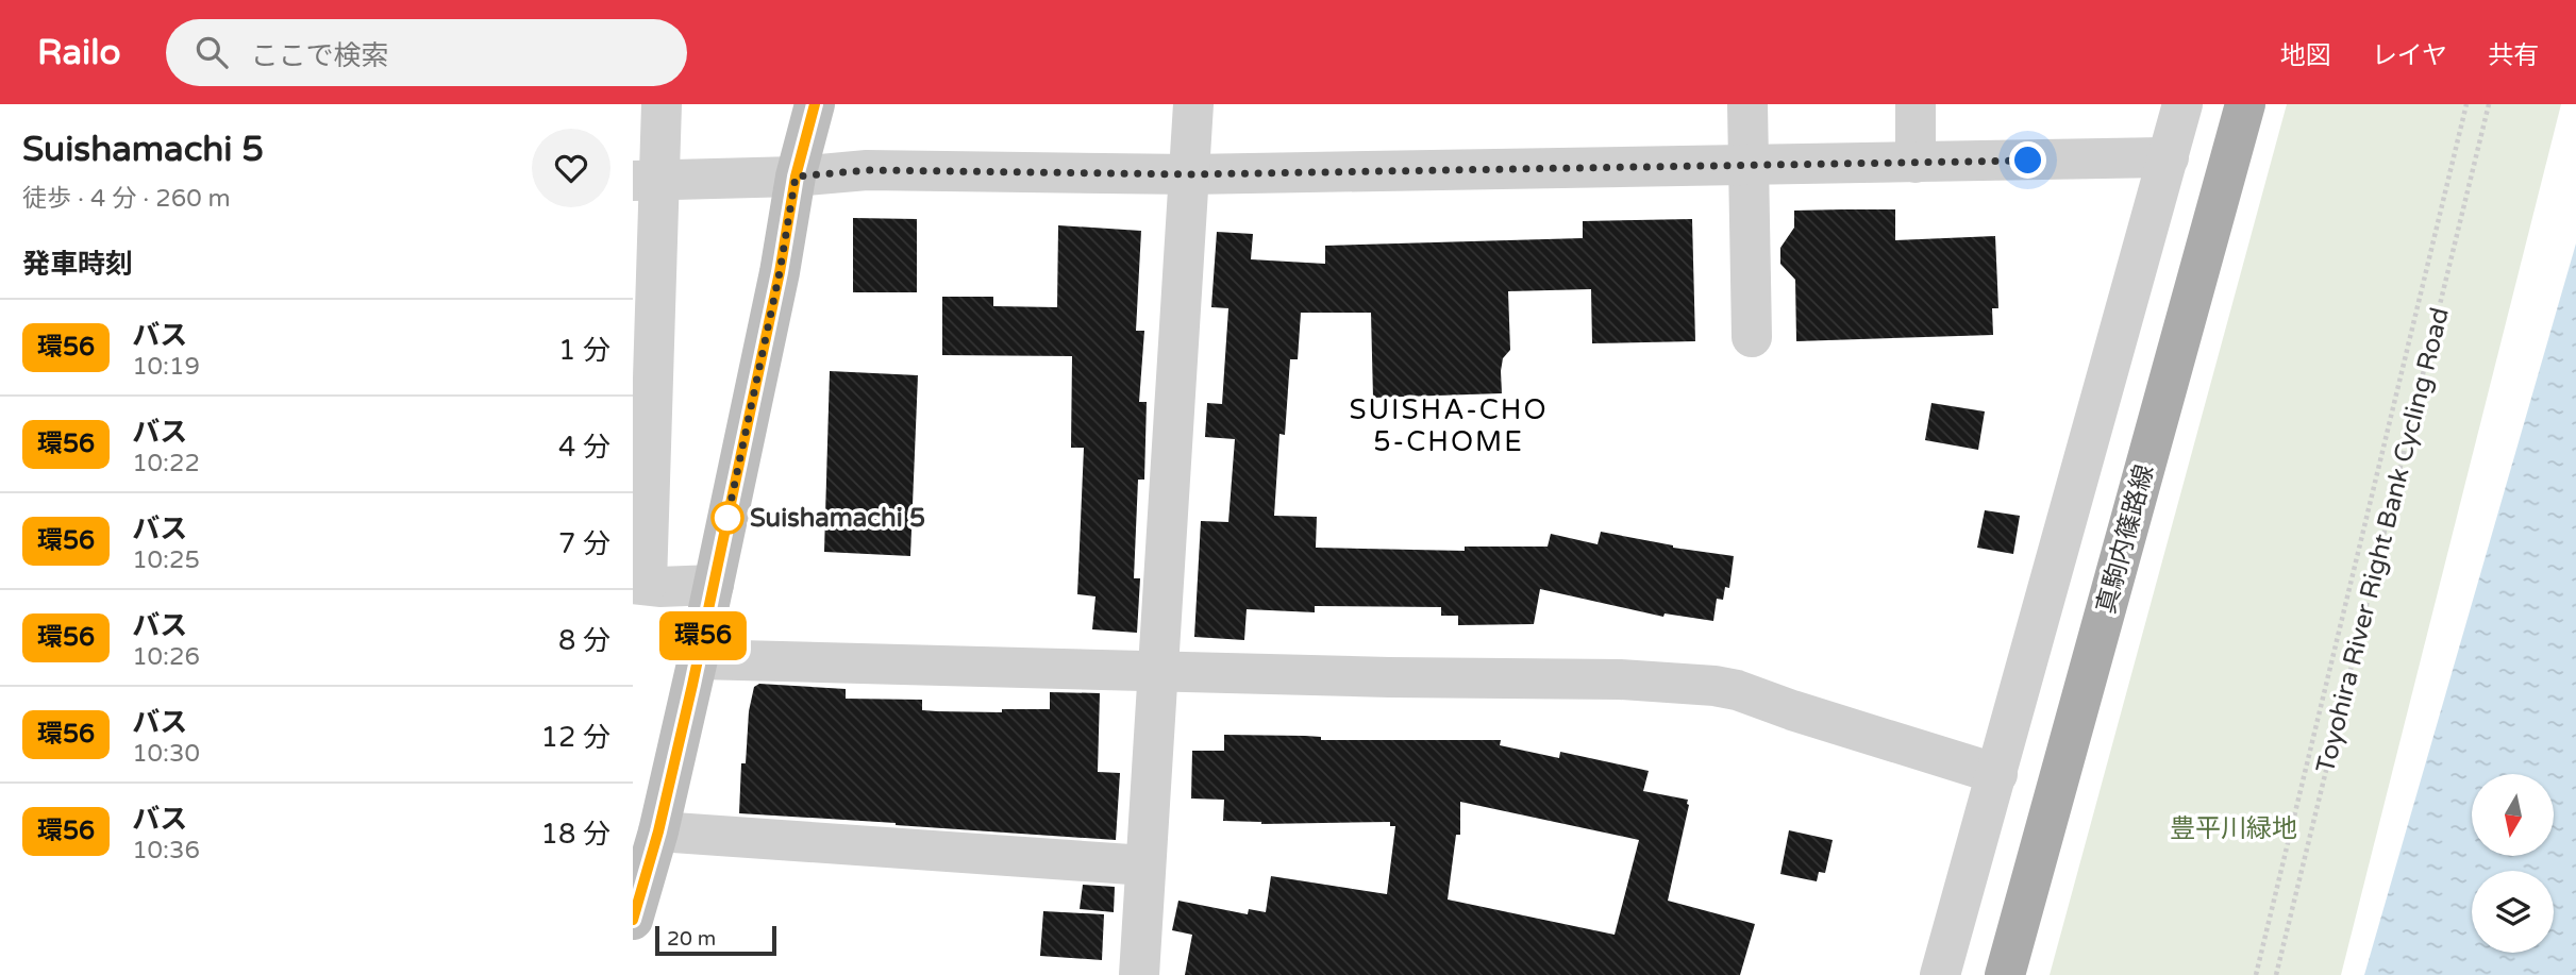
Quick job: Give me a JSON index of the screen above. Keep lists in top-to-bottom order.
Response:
{
  "streets": {
    "main road": ["真駒内篠路線"],
    "path": ["Toyohira River Right Bank Cycling Road"]
  },
  "districts": ["SUISHA-CHO 5-CHOME"],
  "parks": ["豊平川緑地"],
  "places": ["Suishamachi 5"],
  "lines": ["bus line 環56"],
  "scale_bar": "20 m",
  "north": "bottom",
  "page": {
    "header": "Railo",
    "search": "ここで検索",
    "nav": ["地図", "レイヤ", "共有"],
    "heading": [
      ["Suishamachi 5", "徒歩 · 4 分 · 260 m"],
      "発車時刻"
    ],
    "on_map": "環56",
    "list": [
      {
        "mark": "環56",
        "name": "バス",
        "note": "10:19",
        "value": "1 分"
      },
      {
        "mark": "環56",
        "name": "バス",
        "note": "10:22",
        "value": "4 分"
      },
      {
        "mark": "環56",
        "name": "バス",
        "note": "10:25",
        "value": "7 分"
      },
      {
        "mark": "環56",
        "name": "バス",
        "note": "10:26",
        "value": "8 分"
      },
      {
        "mark": "環56",
        "name": "バス",
        "note": "10:30",
        "value": "12 分"
      },
      {
        "mark": "環56",
        "name": "バス",
        "note": "10:36",
        "value": "18 分"
      }
    ],
    "scale": "20 m"
  }
}
